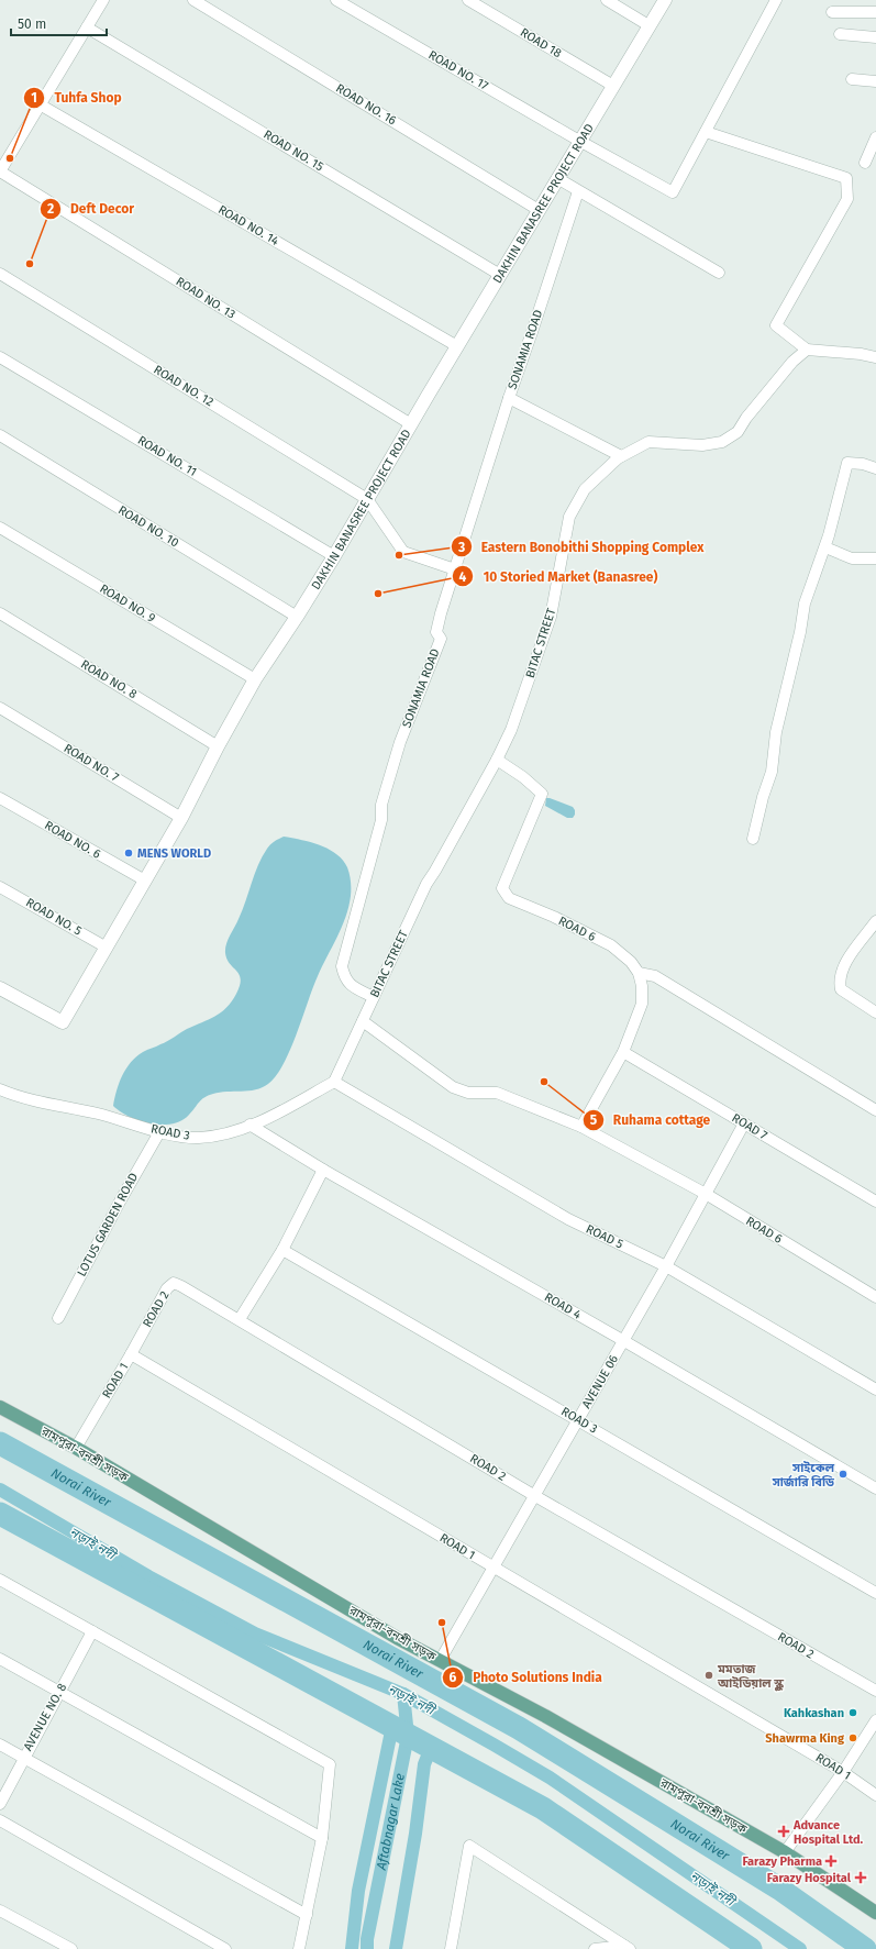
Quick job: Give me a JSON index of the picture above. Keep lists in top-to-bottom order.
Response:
{
  "streets": {
    "main road": ["রামপুরা-বনশ্রী সড়ক"],
    "street": [
      "ROAD 18",
      "ROAD NO. 17",
      "ROAD NO. 16",
      "ROAD NO. 15",
      "DAKHIN BANASREE PROJECT ROAD",
      "ROAD NO. 14",
      "ROAD NO. 13",
      "SONAMIA ROAD",
      "ROAD NO. 12",
      "ROAD NO. 11",
      "ROAD NO. 10",
      "ROAD NO. 9",
      "BITAC STREET",
      "ROAD NO. 8",
      "ROAD NO. 7",
      "ROAD NO. 6",
      "ROAD NO. 5",
      "ROAD 6",
      "ROAD 7",
      "ROAD 3",
      "LOTUS GARDEN ROAD",
      "ROAD 5",
      "ROAD 4",
      "ROAD 2",
      "ROAD 1",
      "AVENUE 06",
      "AVENUE NO. 8"
    ]
  },
  "crossings": [
    ["ROAD 18", "DAKHIN BANASREE PROJECT ROAD"],
    ["ROAD NO. 17", "DAKHIN BANASREE PROJECT ROAD"],
    ["ROAD NO. 16", "DAKHIN BANASREE PROJECT ROAD"],
    ["ROAD NO. 15", "DAKHIN BANASREE PROJECT ROAD"],
    ["DAKHIN BANASREE PROJECT ROAD", "ROAD NO. 14"],
    ["DAKHIN BANASREE PROJECT ROAD", "ROAD NO. 13"],
    ["DAKHIN BANASREE PROJECT ROAD", "ROAD NO. 12"],
    ["DAKHIN BANASREE PROJECT ROAD", "ROAD NO. 11"],
    ["DAKHIN BANASREE PROJECT ROAD", "ROAD NO. 10"],
    ["DAKHIN BANASREE PROJECT ROAD", "ROAD NO. 9"],
    ["DAKHIN BANASREE PROJECT ROAD", "ROAD NO. 8"],
    ["DAKHIN BANASREE PROJECT ROAD", "ROAD NO. 7"],
    ["DAKHIN BANASREE PROJECT ROAD", "ROAD NO. 6"],
    ["DAKHIN BANASREE PROJECT ROAD", "ROAD NO. 5"],
    ["SONAMIA ROAD", "BITAC STREET"],
    ["BITAC STREET", "ROAD 6"],
    ["BITAC STREET", "ROAD 3"],
    ["BITAC STREET", "ROAD 5"],
    ["ROAD 6", "AVENUE 06"],
    ["ROAD 7", "AVENUE 06"],
    ["ROAD 3", "LOTUS GARDEN ROAD"],
    ["ROAD 3", "ROAD 5"],
    ["ROAD 3", "ROAD 4"],
    ["ROAD 3", "AVENUE 06"],
    ["ROAD 5", "AVENUE 06"],
    ["ROAD 4", "AVENUE 06"],
    ["ROAD 2", "ROAD 1"],
    ["ROAD 2", "AVENUE 06"],
    ["ROAD 1", "AVENUE 06"],
    ["ROAD 1", "রামপুরা-বনশ্রী সড়ক"],
    ["AVENUE 06", "রামপুরা-বনশ্রী সড়ক"]
  ],
  "water": ["Norai River", "নড়াই নদী", "Aftabnagar Lake"],
  "places": {
    "other": [
      "Tuhfa Shop",
      "Deft Decor",
      "Eastern Bonobithi Shopping Complex",
      "10 Storied Market (Banasree)",
      "MENS WORLD",
      "Ruhama cottage",
      "সাইকেল সার্জারি বিডি",
      "Photo Solutions India",
      "মমতাজ আইডিয়াল স্কুল",
      "Kahkashan",
      "Shawrma King"
    ],
    "health": ["Advance Hospital Ltd.", "Farazy Pharma", "Farazy Hospital"]
  },
  "scale_bar": "50 m"
}
